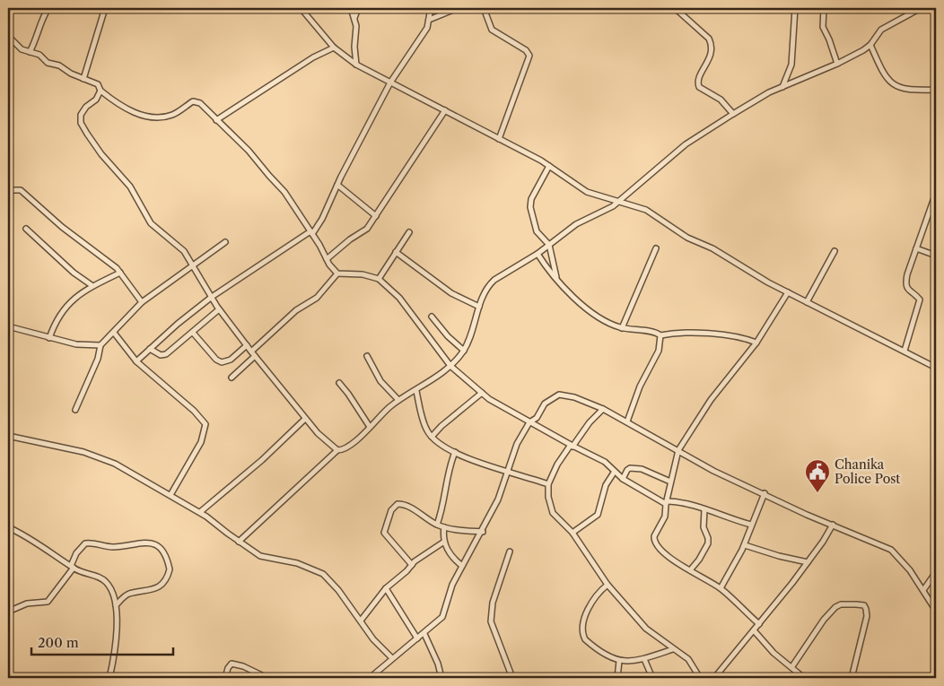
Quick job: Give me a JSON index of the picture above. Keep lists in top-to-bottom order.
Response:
{
  "places": {
    "public building": ["Chanika Police Post"]
  },
  "scale_bar": "200 m"
}
